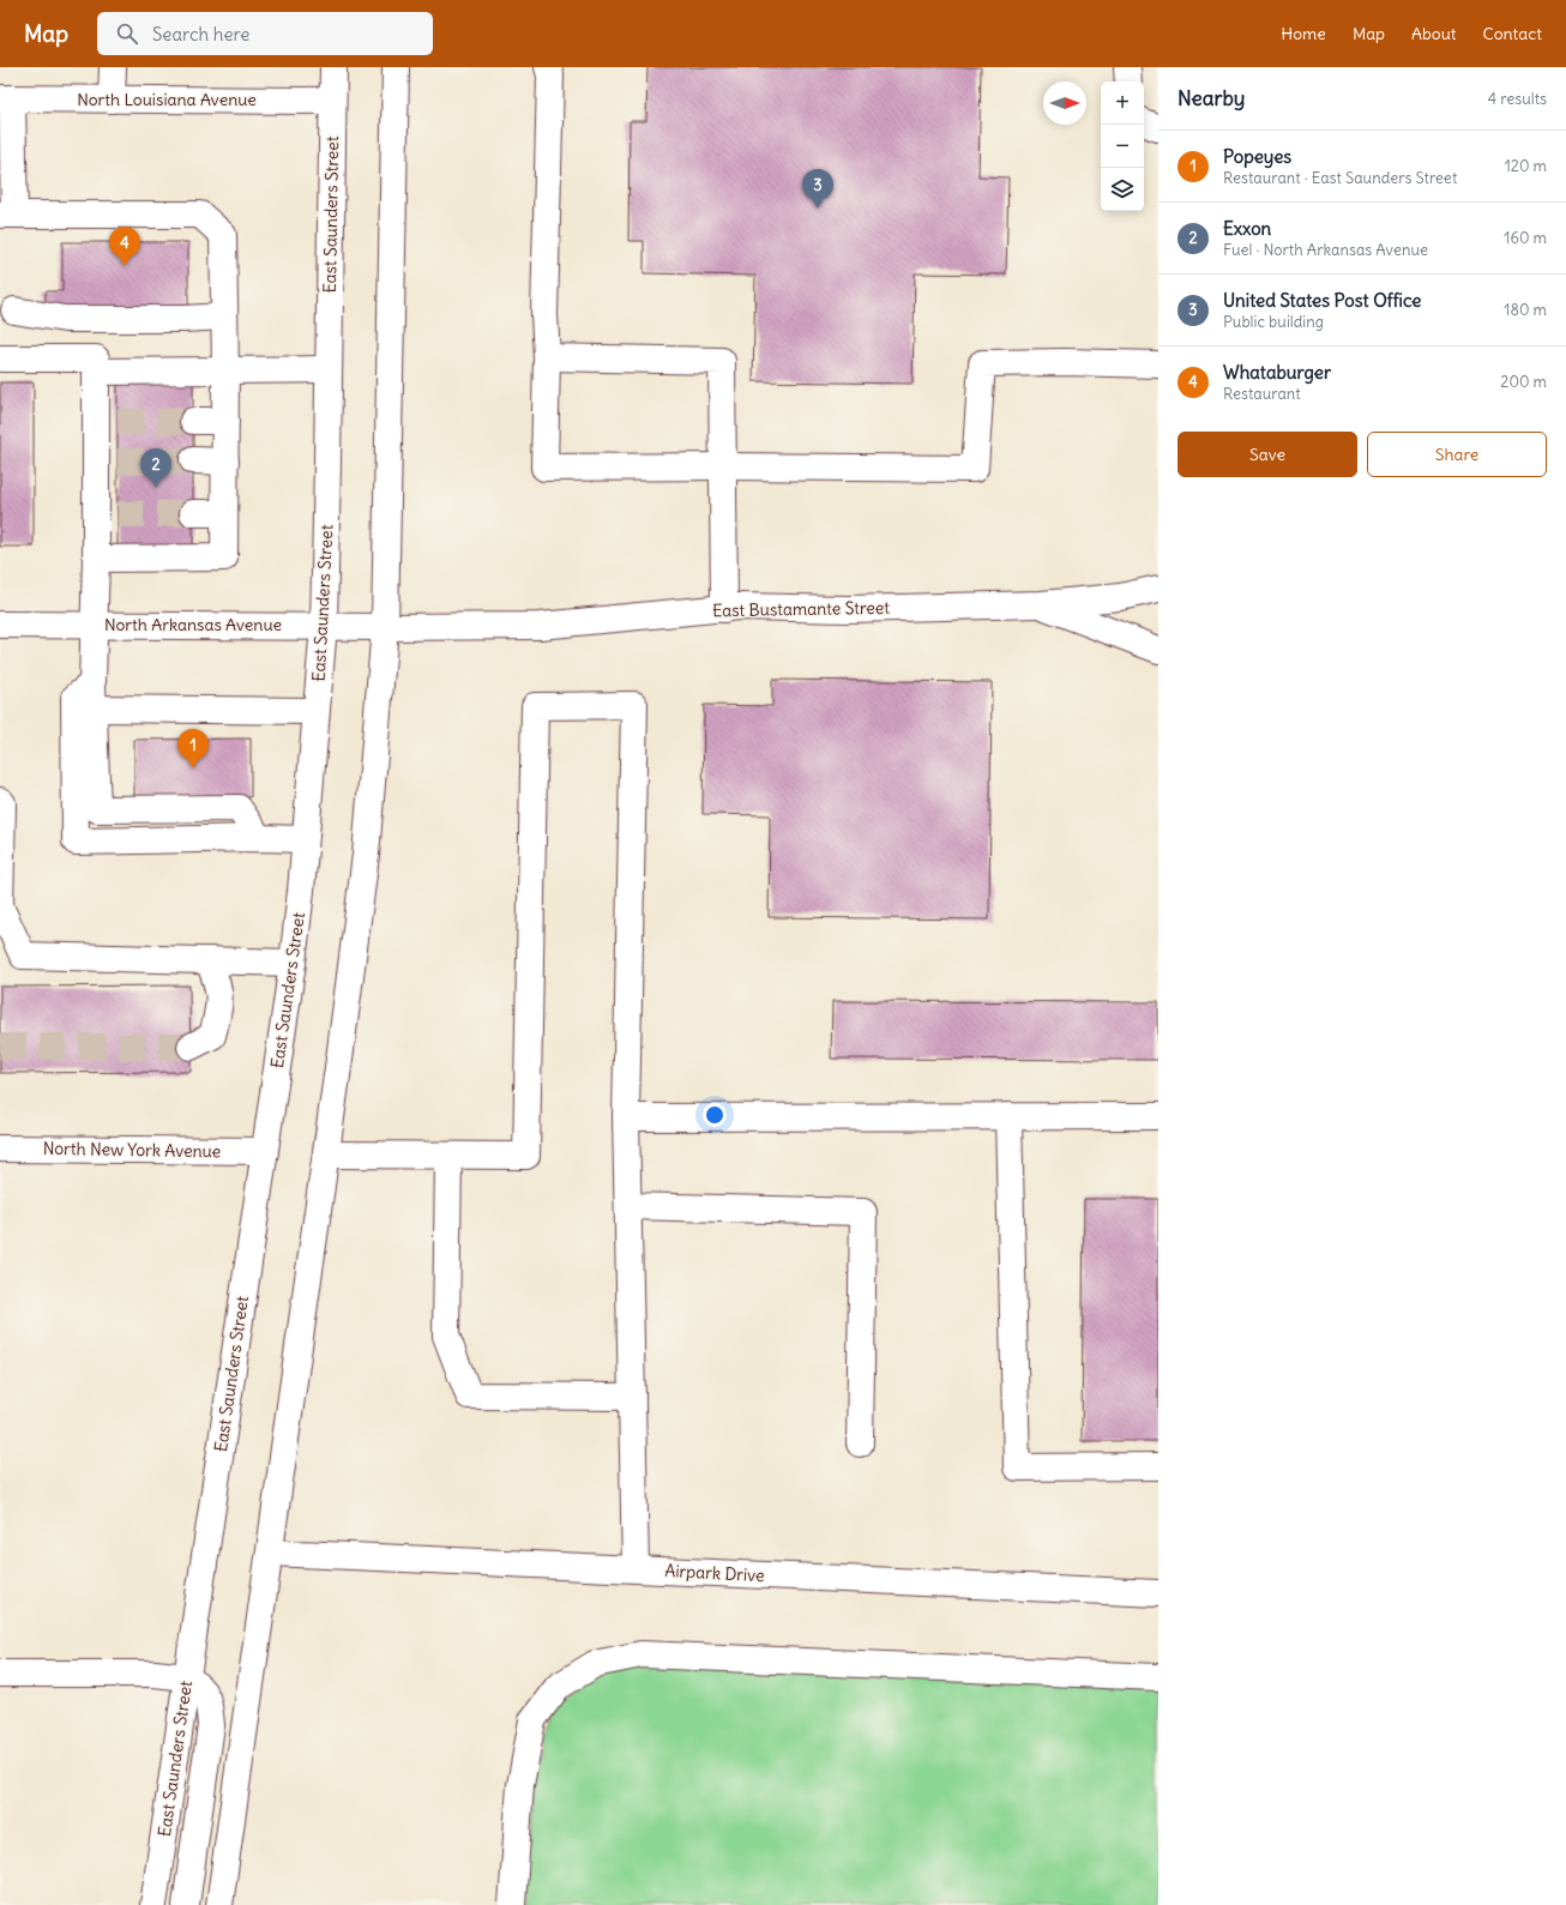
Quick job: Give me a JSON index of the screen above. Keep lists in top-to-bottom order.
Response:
{
  "streets": {
    "main road": [
      "North Louisiana Avenue",
      "East Saunders Street",
      "East Bustamante Street",
      "North Arkansas Avenue",
      "North New York Avenue",
      "Airpark Drive"
    ]
  },
  "crossings": [
    ["North Louisiana Avenue", "East Saunders Street"],
    ["East Saunders Street", "North Arkansas Avenue"],
    ["East Saunders Street", "North New York Avenue"],
    ["East Bustamante Street", "North Arkansas Avenue"]
  ],
  "north": "right",
  "page": {
    "header": "Map",
    "search": "Search here",
    "nav": [
      "Home",
      "Map",
      "About",
      "Contact"
    ],
    "heading": ["Nearby", "4 results"],
    "map_buttons": ["+", "−"],
    "list": [
      {
        "mark": "1",
        "name": "Popeyes",
        "note": "Restaurant · East Saunders Street",
        "value": "120 m"
      },
      {
        "mark": "2",
        "name": "Exxon",
        "note": "Fuel · North Arkansas Avenue",
        "value": "160 m"
      },
      {
        "mark": "3",
        "name": "United States Post Office",
        "note": "Public building",
        "value": "180 m"
      },
      {
        "mark": "4",
        "name": "Whataburger",
        "note": "Restaurant",
        "value": "200 m"
      }
    ],
    "pins": [
      "3",
      "4",
      "2",
      "1"
    ],
    "buttons": ["Save", "Share"]
  }
}
